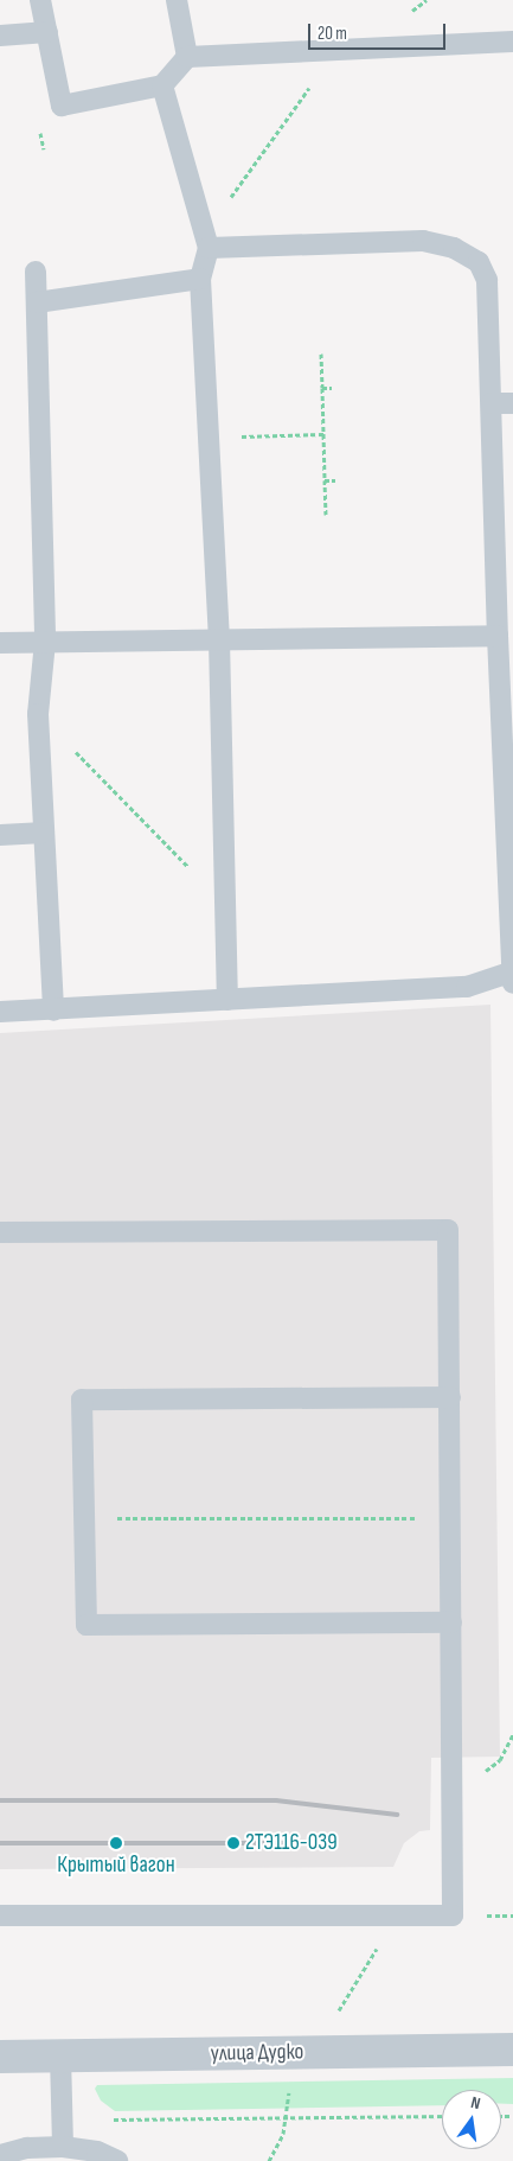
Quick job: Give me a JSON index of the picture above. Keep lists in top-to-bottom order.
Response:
{
  "streets": {
    "street": ["улица Дудко"]
  },
  "places": ["Крытый вагон", "2ТЭ116-039"],
  "scale_bar": "20 m",
  "north": "top"
}
